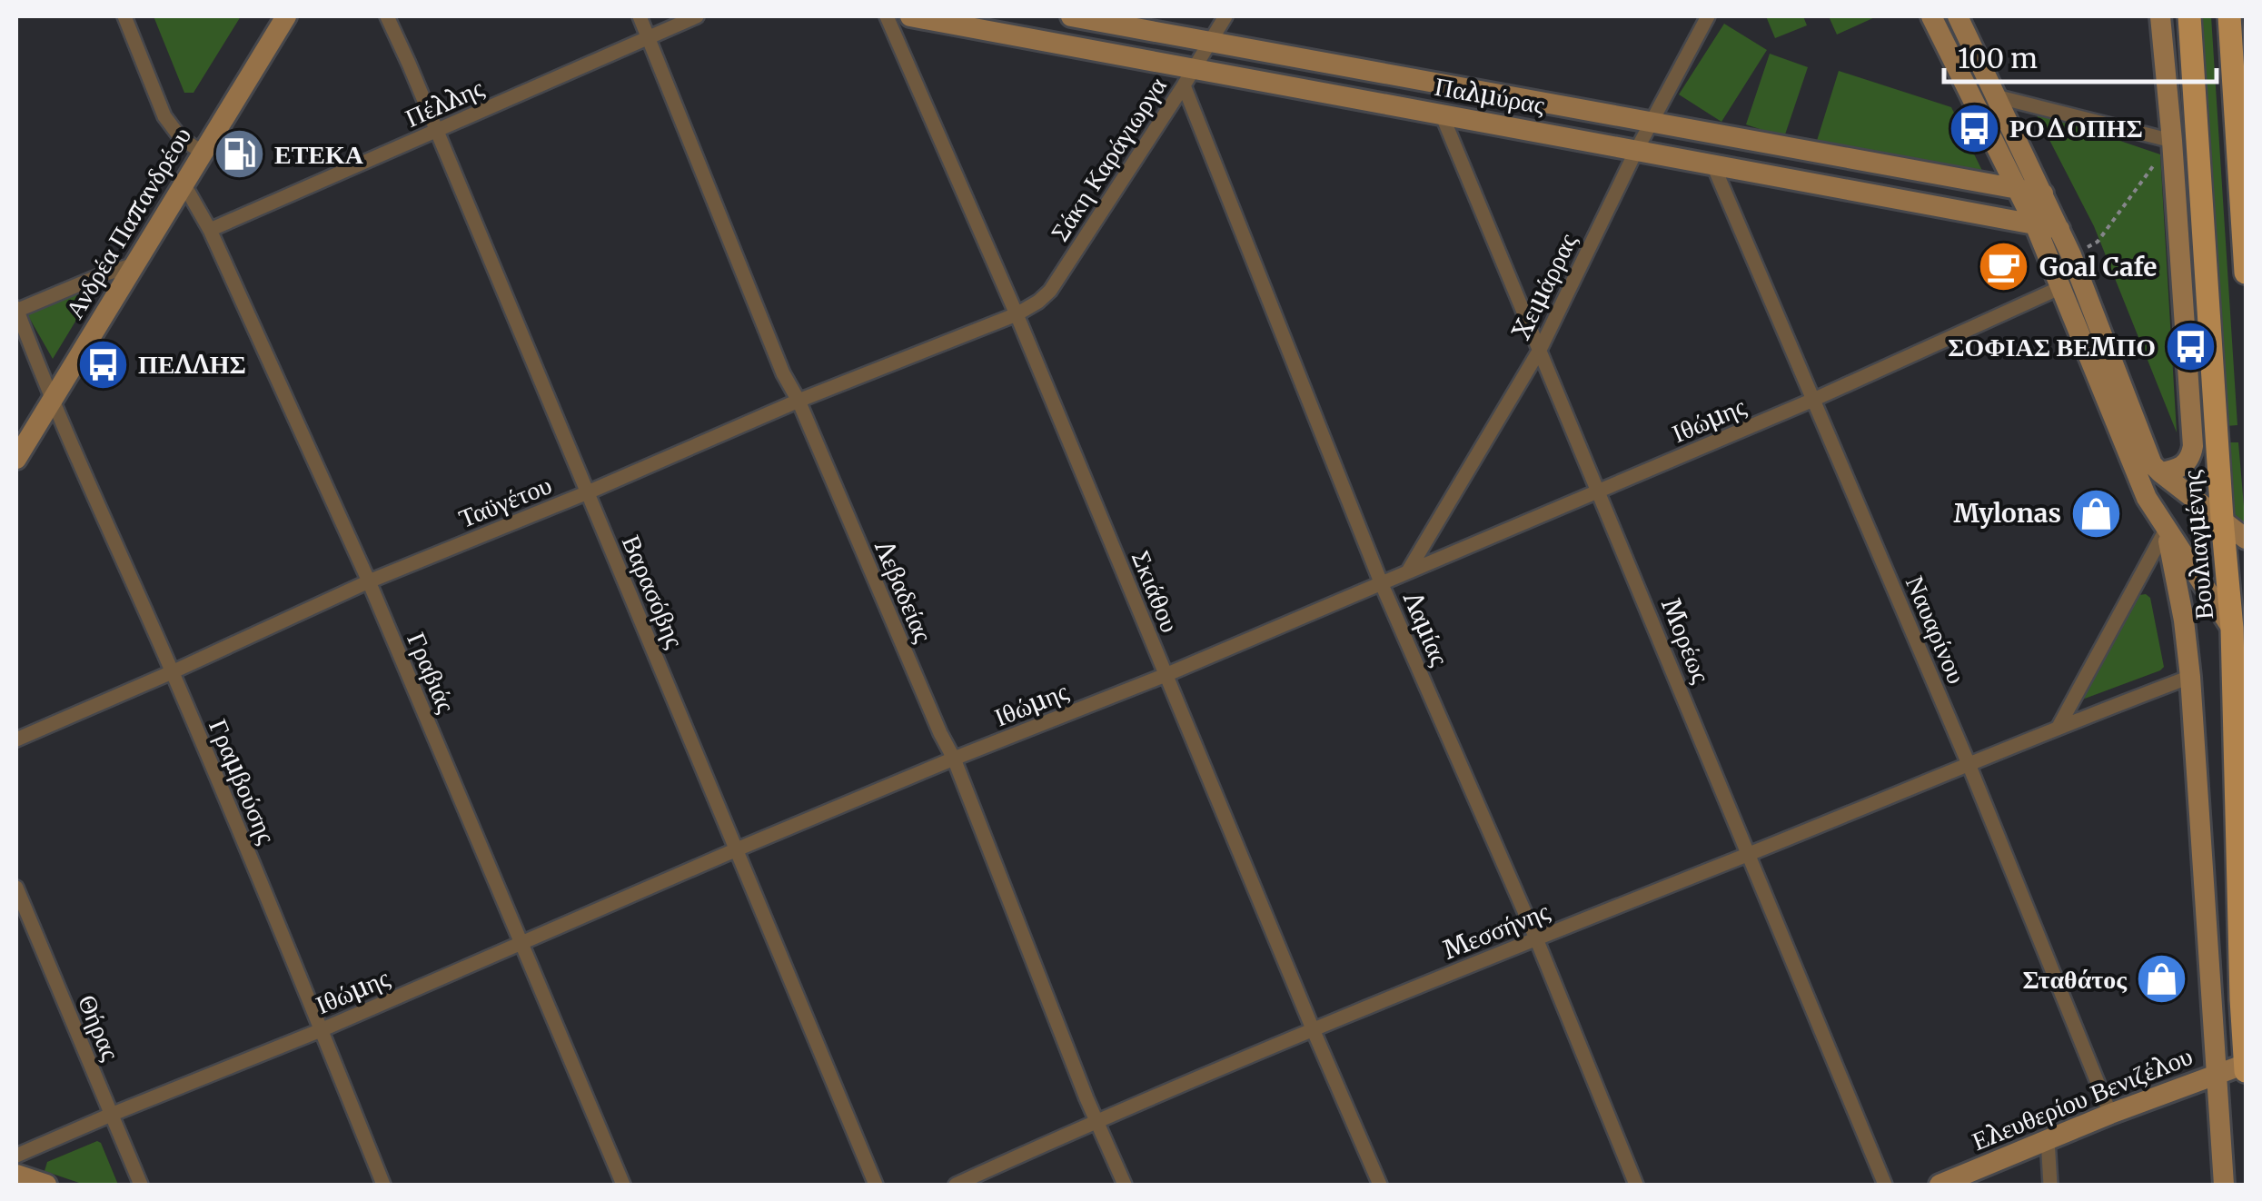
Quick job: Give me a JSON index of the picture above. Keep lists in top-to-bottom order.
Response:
{
  "streets": {
    "main road": [
      "Παλμύρας",
      "Ανδρέα Παπανδρέου",
      "Βουλιαγμένης",
      "Ελευθερίου Βενιζέλου"
    ],
    "street": [
      "Πέλλης",
      "Σάκη Καράγιωργα",
      "Χειμάρρας",
      "Ιθώμης",
      "Ταϋγέτου",
      "Βαρασόβης",
      "Λεβαδείας",
      "Σκιάθου",
      "Λαμίας",
      "Ναυαρίνου",
      "Μορέως",
      "Γραβιάς",
      "Γραμβούσης",
      "Μεσσήνης",
      "Θήρας"
    ]
  },
  "crossings": [
    ["Παλμύρας", "Σάκη Καράγιωργα"],
    ["Παλμύρας", "Χειμάρρας"],
    ["Παλμύρας", "Λαμίας"],
    ["Παλμύρας", "Ναυαρίνου"],
    ["Παλμύρας", "Μορέως"],
    ["Πέλλης", "Βαρασόβης"],
    ["Πέλλης", "Λεβαδείας"],
    ["Πέλλης", "Γραβιάς"],
    ["Σάκη Καράγιωργα", "Ταϋγέτου"],
    ["Σάκη Καράγιωργα", "Σκιάθου"],
    ["Σάκη Καράγιωργα", "Λαμίας"],
    ["Ανδρέα Παπανδρέου", "Γραβιάς"],
    ["Ανδρέα Παπανδρέου", "Γραμβούσης"],
    ["Χειμάρρας", "Ιθώμης"],
    ["Χειμάρρας", "Μορέως"],
    ["Ιθώμης", "Βαρασόβης"],
    ["Ιθώμης", "Λεβαδείας"],
    ["Ιθώμης", "Σκιάθου"],
    ["Ιθώμης", "Λαμίας"],
    ["Ιθώμης", "Ναυαρίνου"],
    ["Ιθώμης", "Μορέως"],
    ["Ιθώμης", "Γραβιάς"],
    ["Ιθώμης", "Γραμβούσης"],
    ["Ιθώμης", "Θήρας"],
    ["Ταϋγέτου", "Βαρασόβης"],
    ["Ταϋγέτου", "Λεβαδείας"],
    ["Ταϋγέτου", "Σκιάθου"],
    ["Ταϋγέτου", "Γραβιάς"],
    ["Ταϋγέτου", "Γραμβούσης"],
    ["Βουλιαγμένης", "Ελευθερίου Βενιζέλου"],
    ["Λεβαδείας", "Μεσσήνης"],
    ["Σκιάθου", "Μεσσήνης"],
    ["Λαμίας", "Μεσσήνης"],
    ["Ναυαρίνου", "Μεσσήνης"],
    ["Ναυαρίνου", "Ελευθερίου Βενιζέλου"],
    ["Μορέως", "Μεσσήνης"]
  ],
  "places": {
    "bus stop": ["ΡΟΔΟΠΗΣ", "ΣΟΦΙΑΣ ΒΕΜΠΟ", "ΠΕΛΛΗΣ"],
    "fuel station": ["ΕΤΕΚΑ"],
    "cafe": ["Goal Cafe"],
    "shop": ["Mylonas", "Σταθάτος"]
  },
  "scale_bar": "100 m"
}
